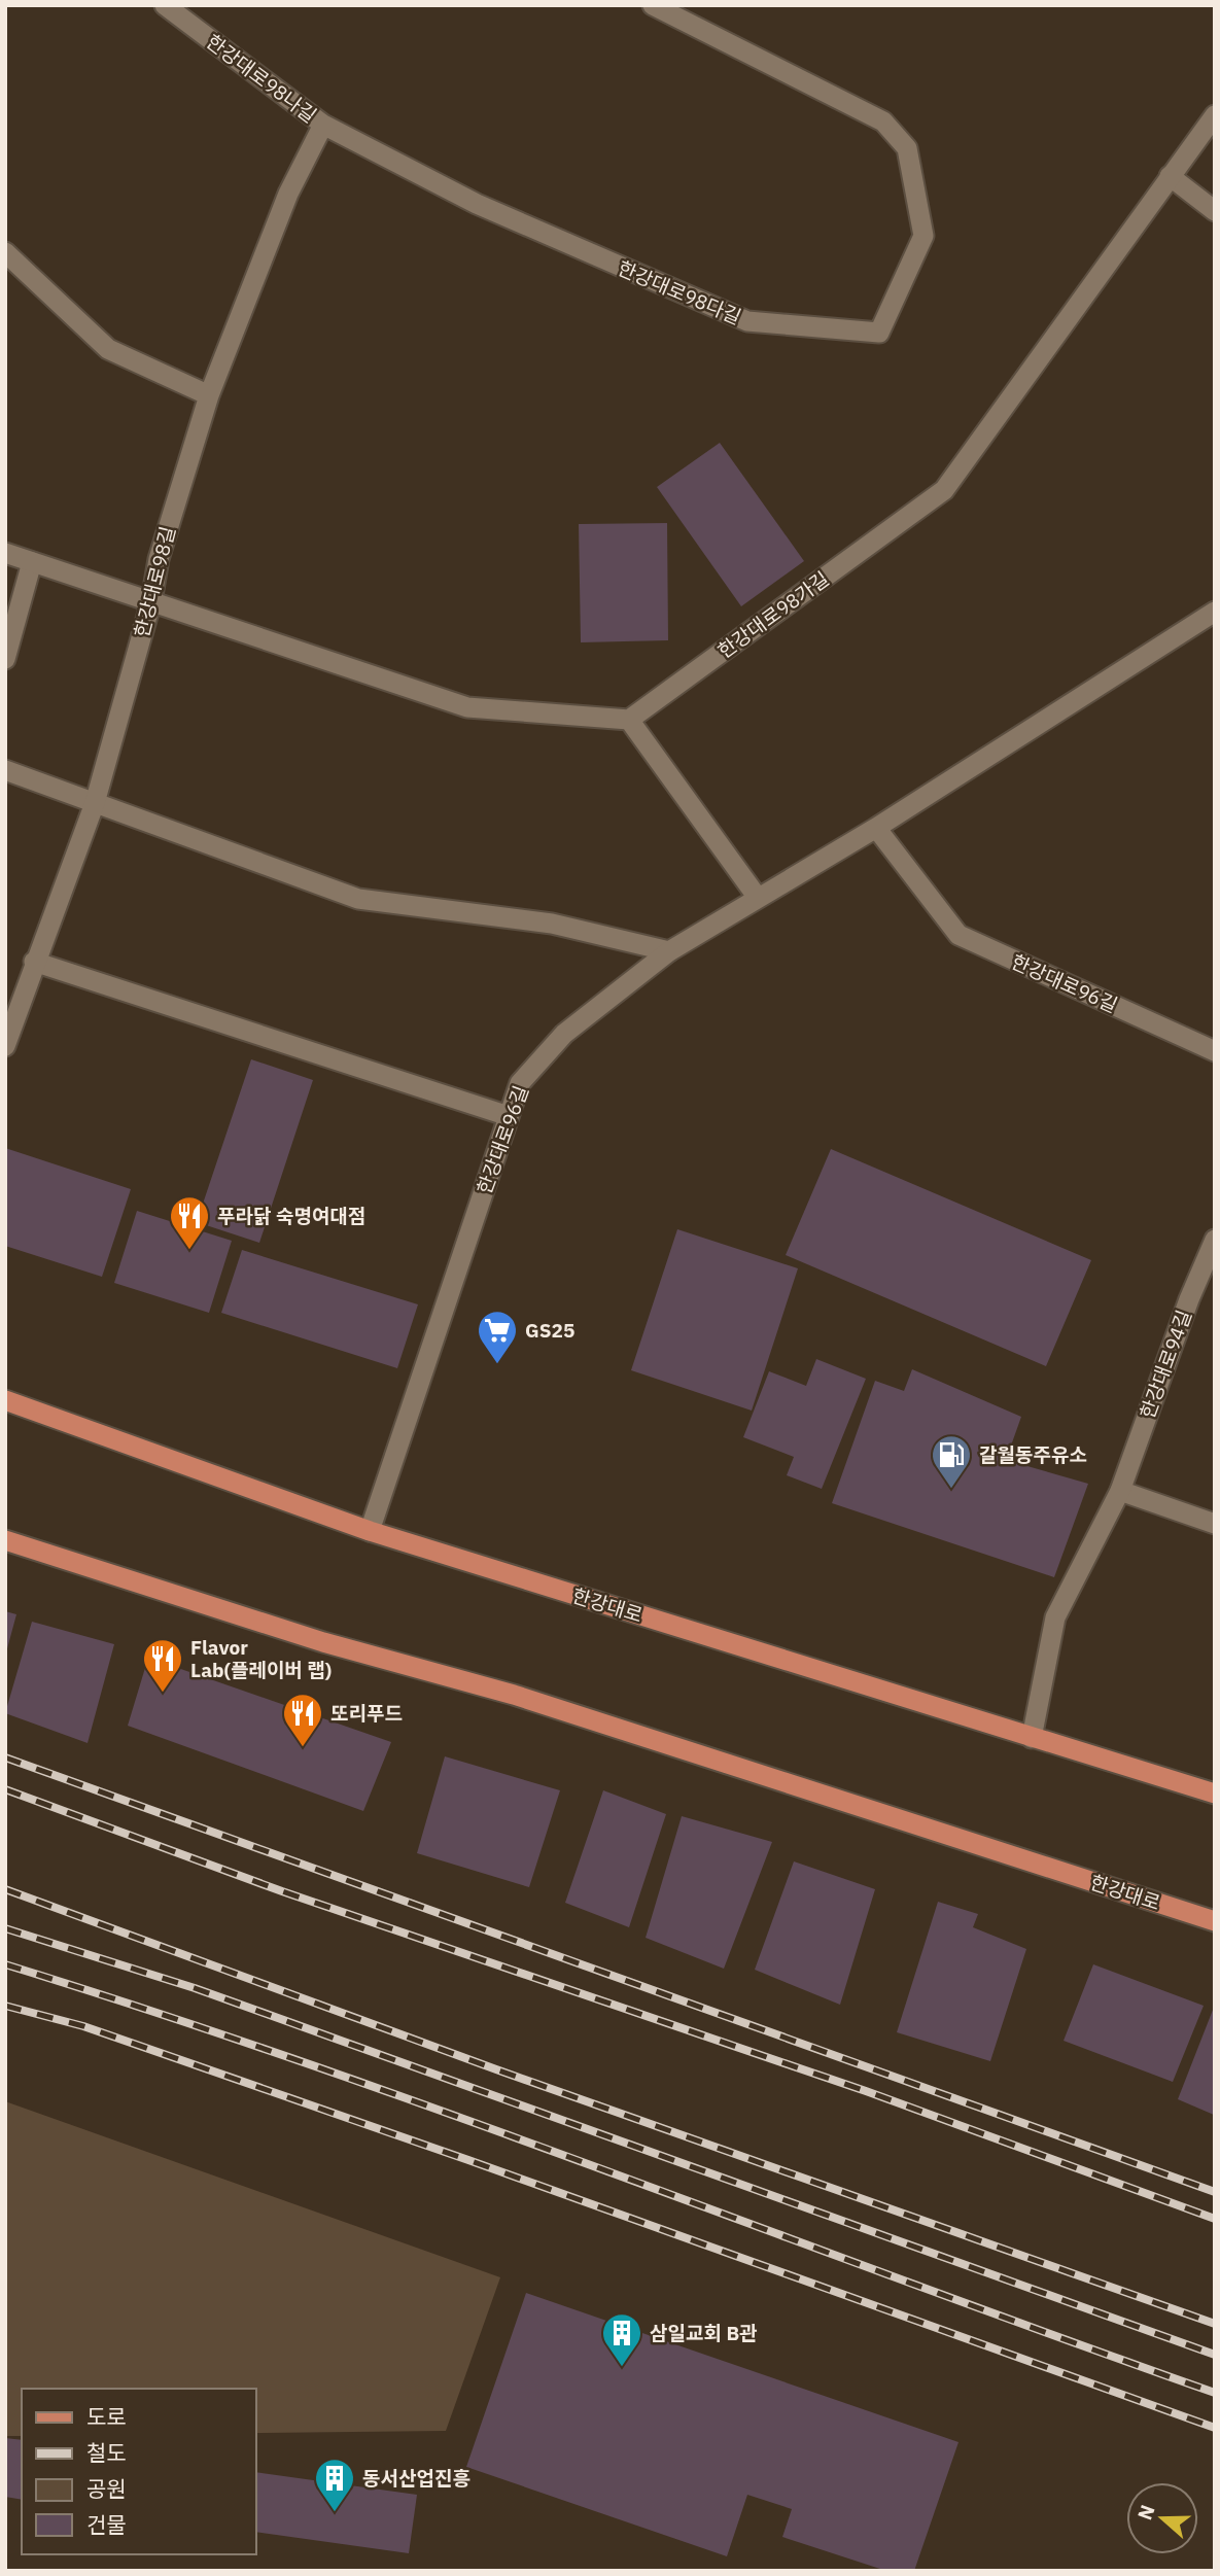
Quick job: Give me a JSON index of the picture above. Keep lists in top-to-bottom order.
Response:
{
  "streets": {
    "main road": ["한강대로"],
    "street": [
      "한강대로98나길",
      "한강대로98다길",
      "한강대로98길",
      "한강대로98가길",
      "한강대로96길",
      "한강대로94길"
    ]
  },
  "crossings": [
    ["한강대로98나길", "한강대로98다길"],
    ["한강대로98나길", "한강대로98길"],
    ["한강대로98다길", "한강대로98길"],
    ["한강대로96길", "한강대로"],
    ["한강대로94길", "한강대로"]
  ],
  "places": {
    "restaurant": ["푸라닭 숙명여대점", "Flavor Lab(플레이버 랩)", "또리푸드"],
    "supermarket": ["GS25"],
    "fuel station": ["갈월동주유소"],
    "building": ["삼일교회 B관", "동서산업진흥"]
  },
  "legend": [
    "도로",
    "철도",
    "공원",
    "건물"
  ],
  "north": "left"
}
